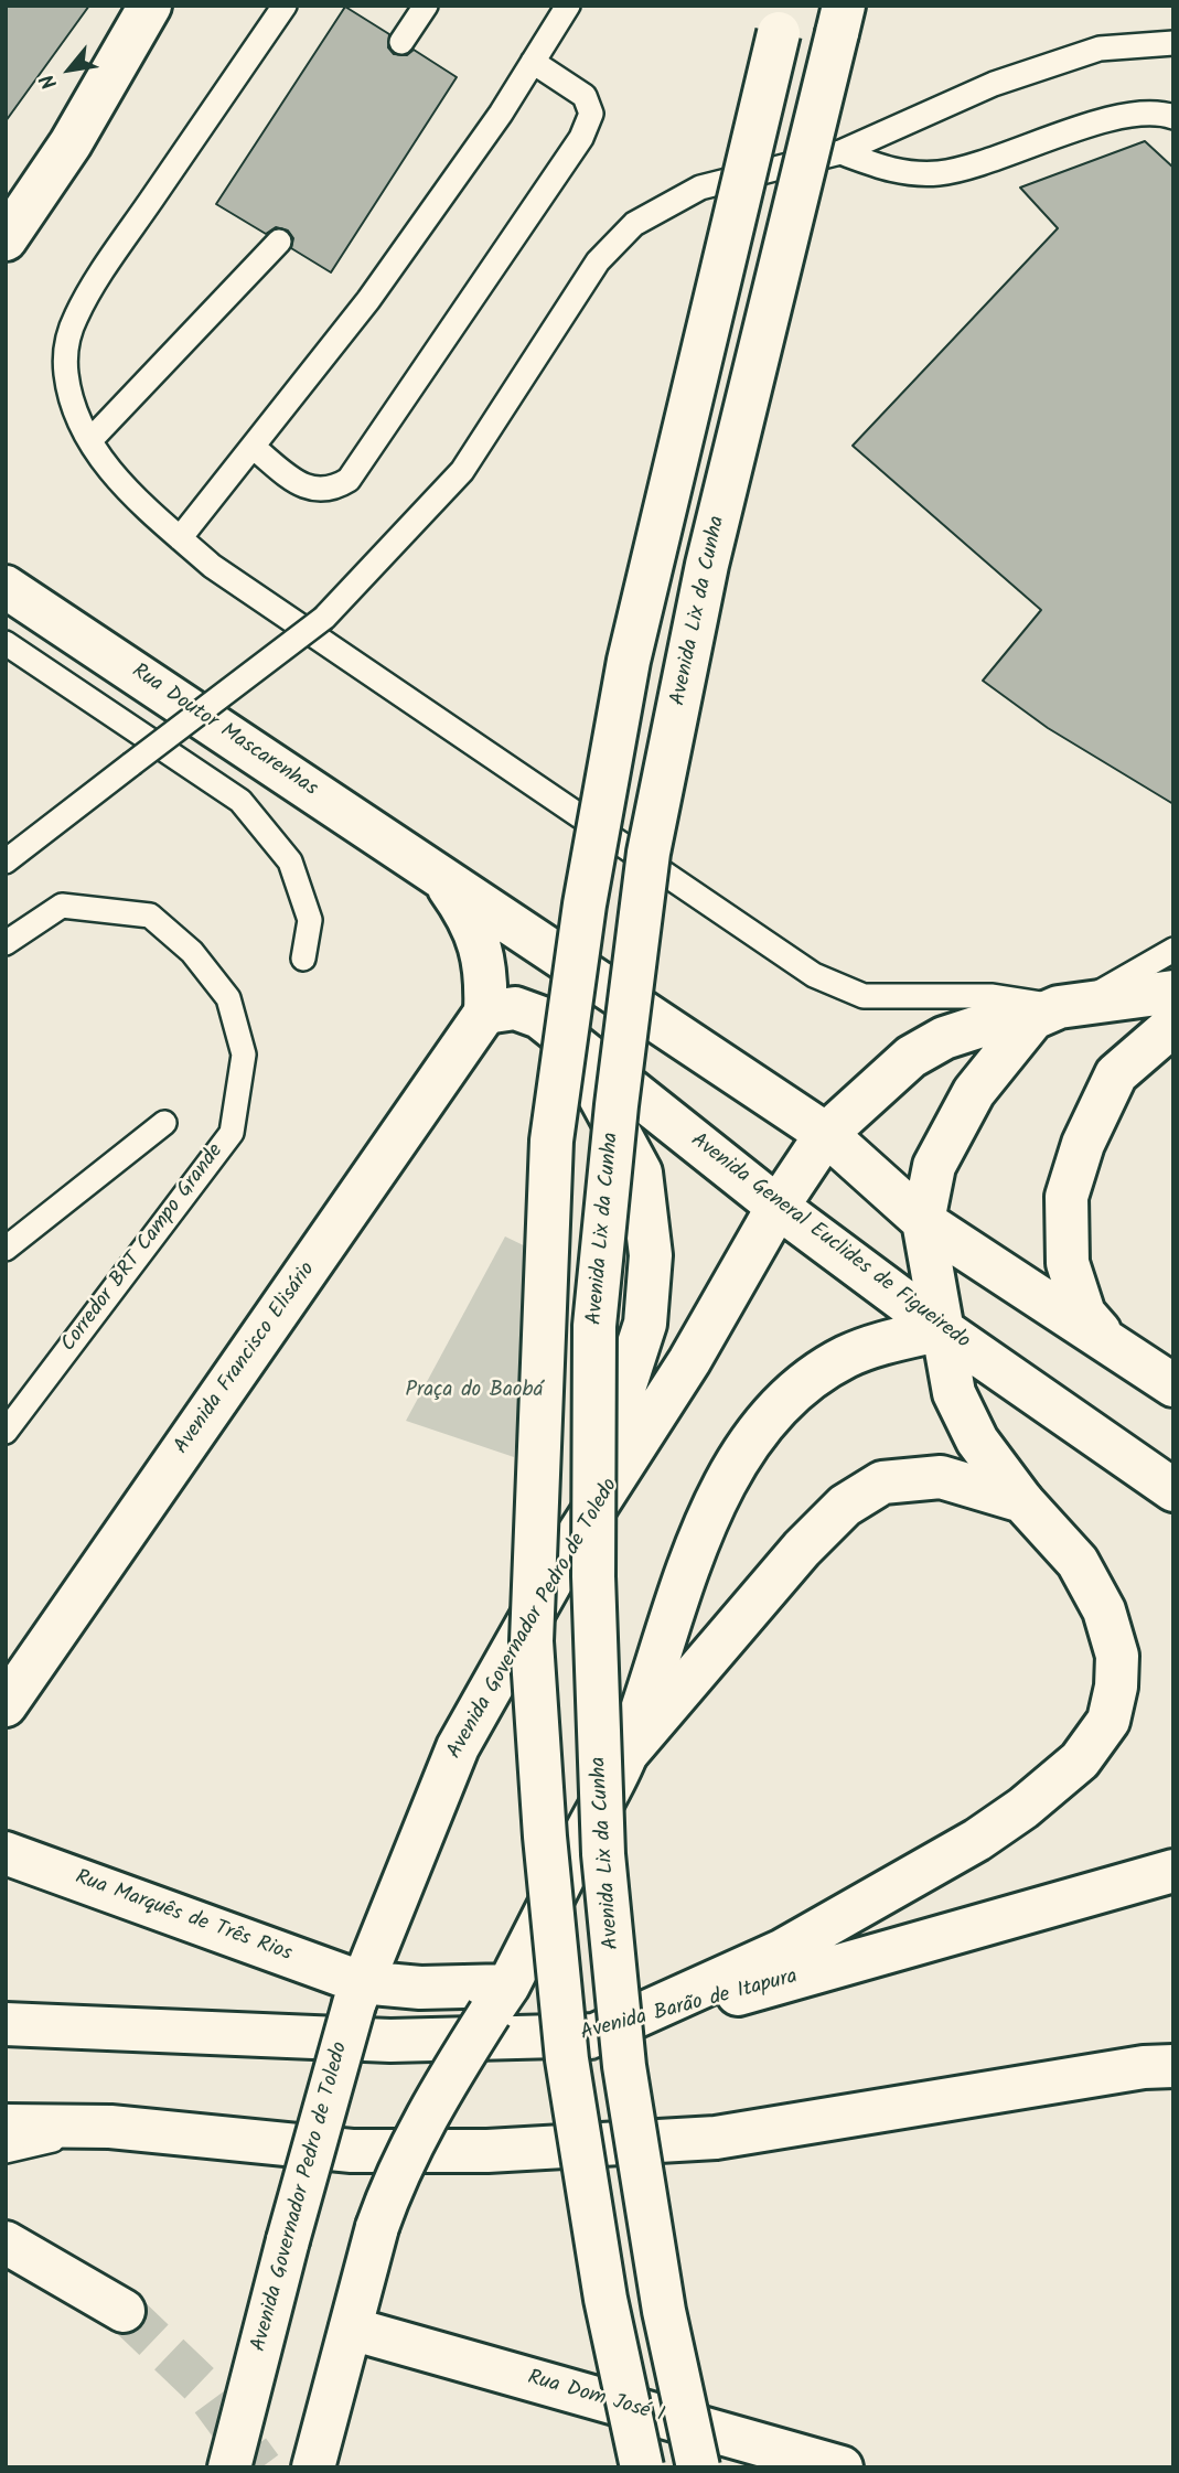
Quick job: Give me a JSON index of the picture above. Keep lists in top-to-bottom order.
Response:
{
  "streets": {
    "main road": [
      "Avenida Lix da Cunha",
      "Rua Doutor Mascarenhas",
      "Avenida General Euclides de Figueiredo",
      "Avenida Francisco Elisário",
      "Avenida Governador Pedro de Toledo",
      "Rua Marquês de Três Rios",
      "Avenida Barão de Itapura",
      "Rua Dom José I"
    ],
    "lane": ["Corredor BRT Campo Grande"]
  },
  "crossings": [
    ["Rua Doutor Mascarenhas", "Avenida Governador Pedro de Toledo"],
    ["Avenida General Euclides de Figueiredo", "Avenida Francisco Elisário"],
    ["Avenida General Euclides de Figueiredo", "Avenida Governador Pedro de Toledo"],
    ["Avenida Governador Pedro de Toledo", "Rua Marquês de Três Rios"]
  ],
  "parks": ["Praça do Baobá"],
  "north": "bottom left"
}
